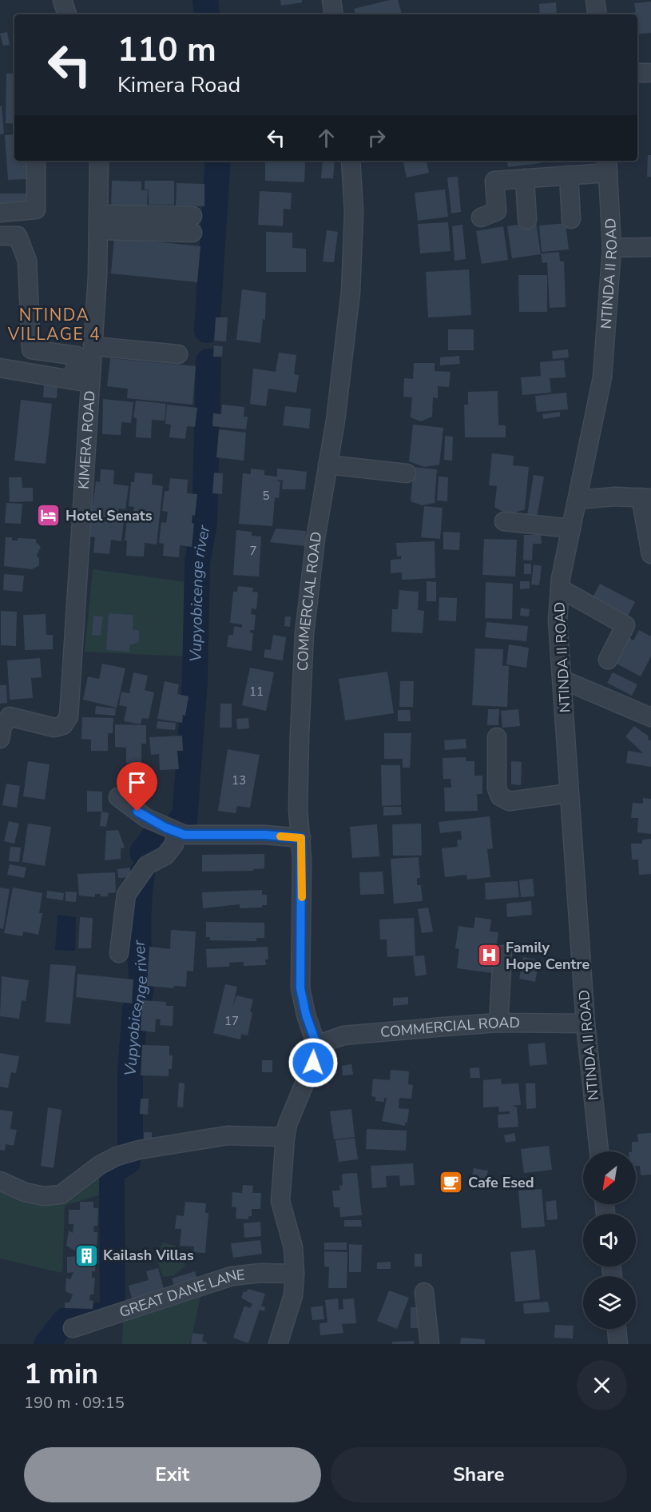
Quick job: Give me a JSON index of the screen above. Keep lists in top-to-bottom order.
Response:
{
  "streets": {
    "street": [
      "NTINDA II ROAD",
      "KIMERA ROAD",
      "COMMERCIAL ROAD",
      "GREAT DANE LANE"
    ]
  },
  "crossings": [
    ["NTINDA II ROAD", "COMMERCIAL ROAD"]
  ],
  "districts": ["NTINDA VILLAGE 4"],
  "water": ["Vupyobicenge river"],
  "places": {
    "hotel": ["Hotel Senats"],
    "hospital": ["Family Hope Centre"],
    "cafe": ["Cafe Esed"],
    "building": ["Kailash Villas"]
  },
  "house_numbers": [
    "5",
    "7",
    "11",
    "13",
    "17"
  ],
  "north": "bottom left",
  "page": {
    "turn": ["110 m", "Kimera Road"],
    "heading": ["1 min", "190 m · 09:15"],
    "buttons": ["Exit", "Share"]
  }
}
